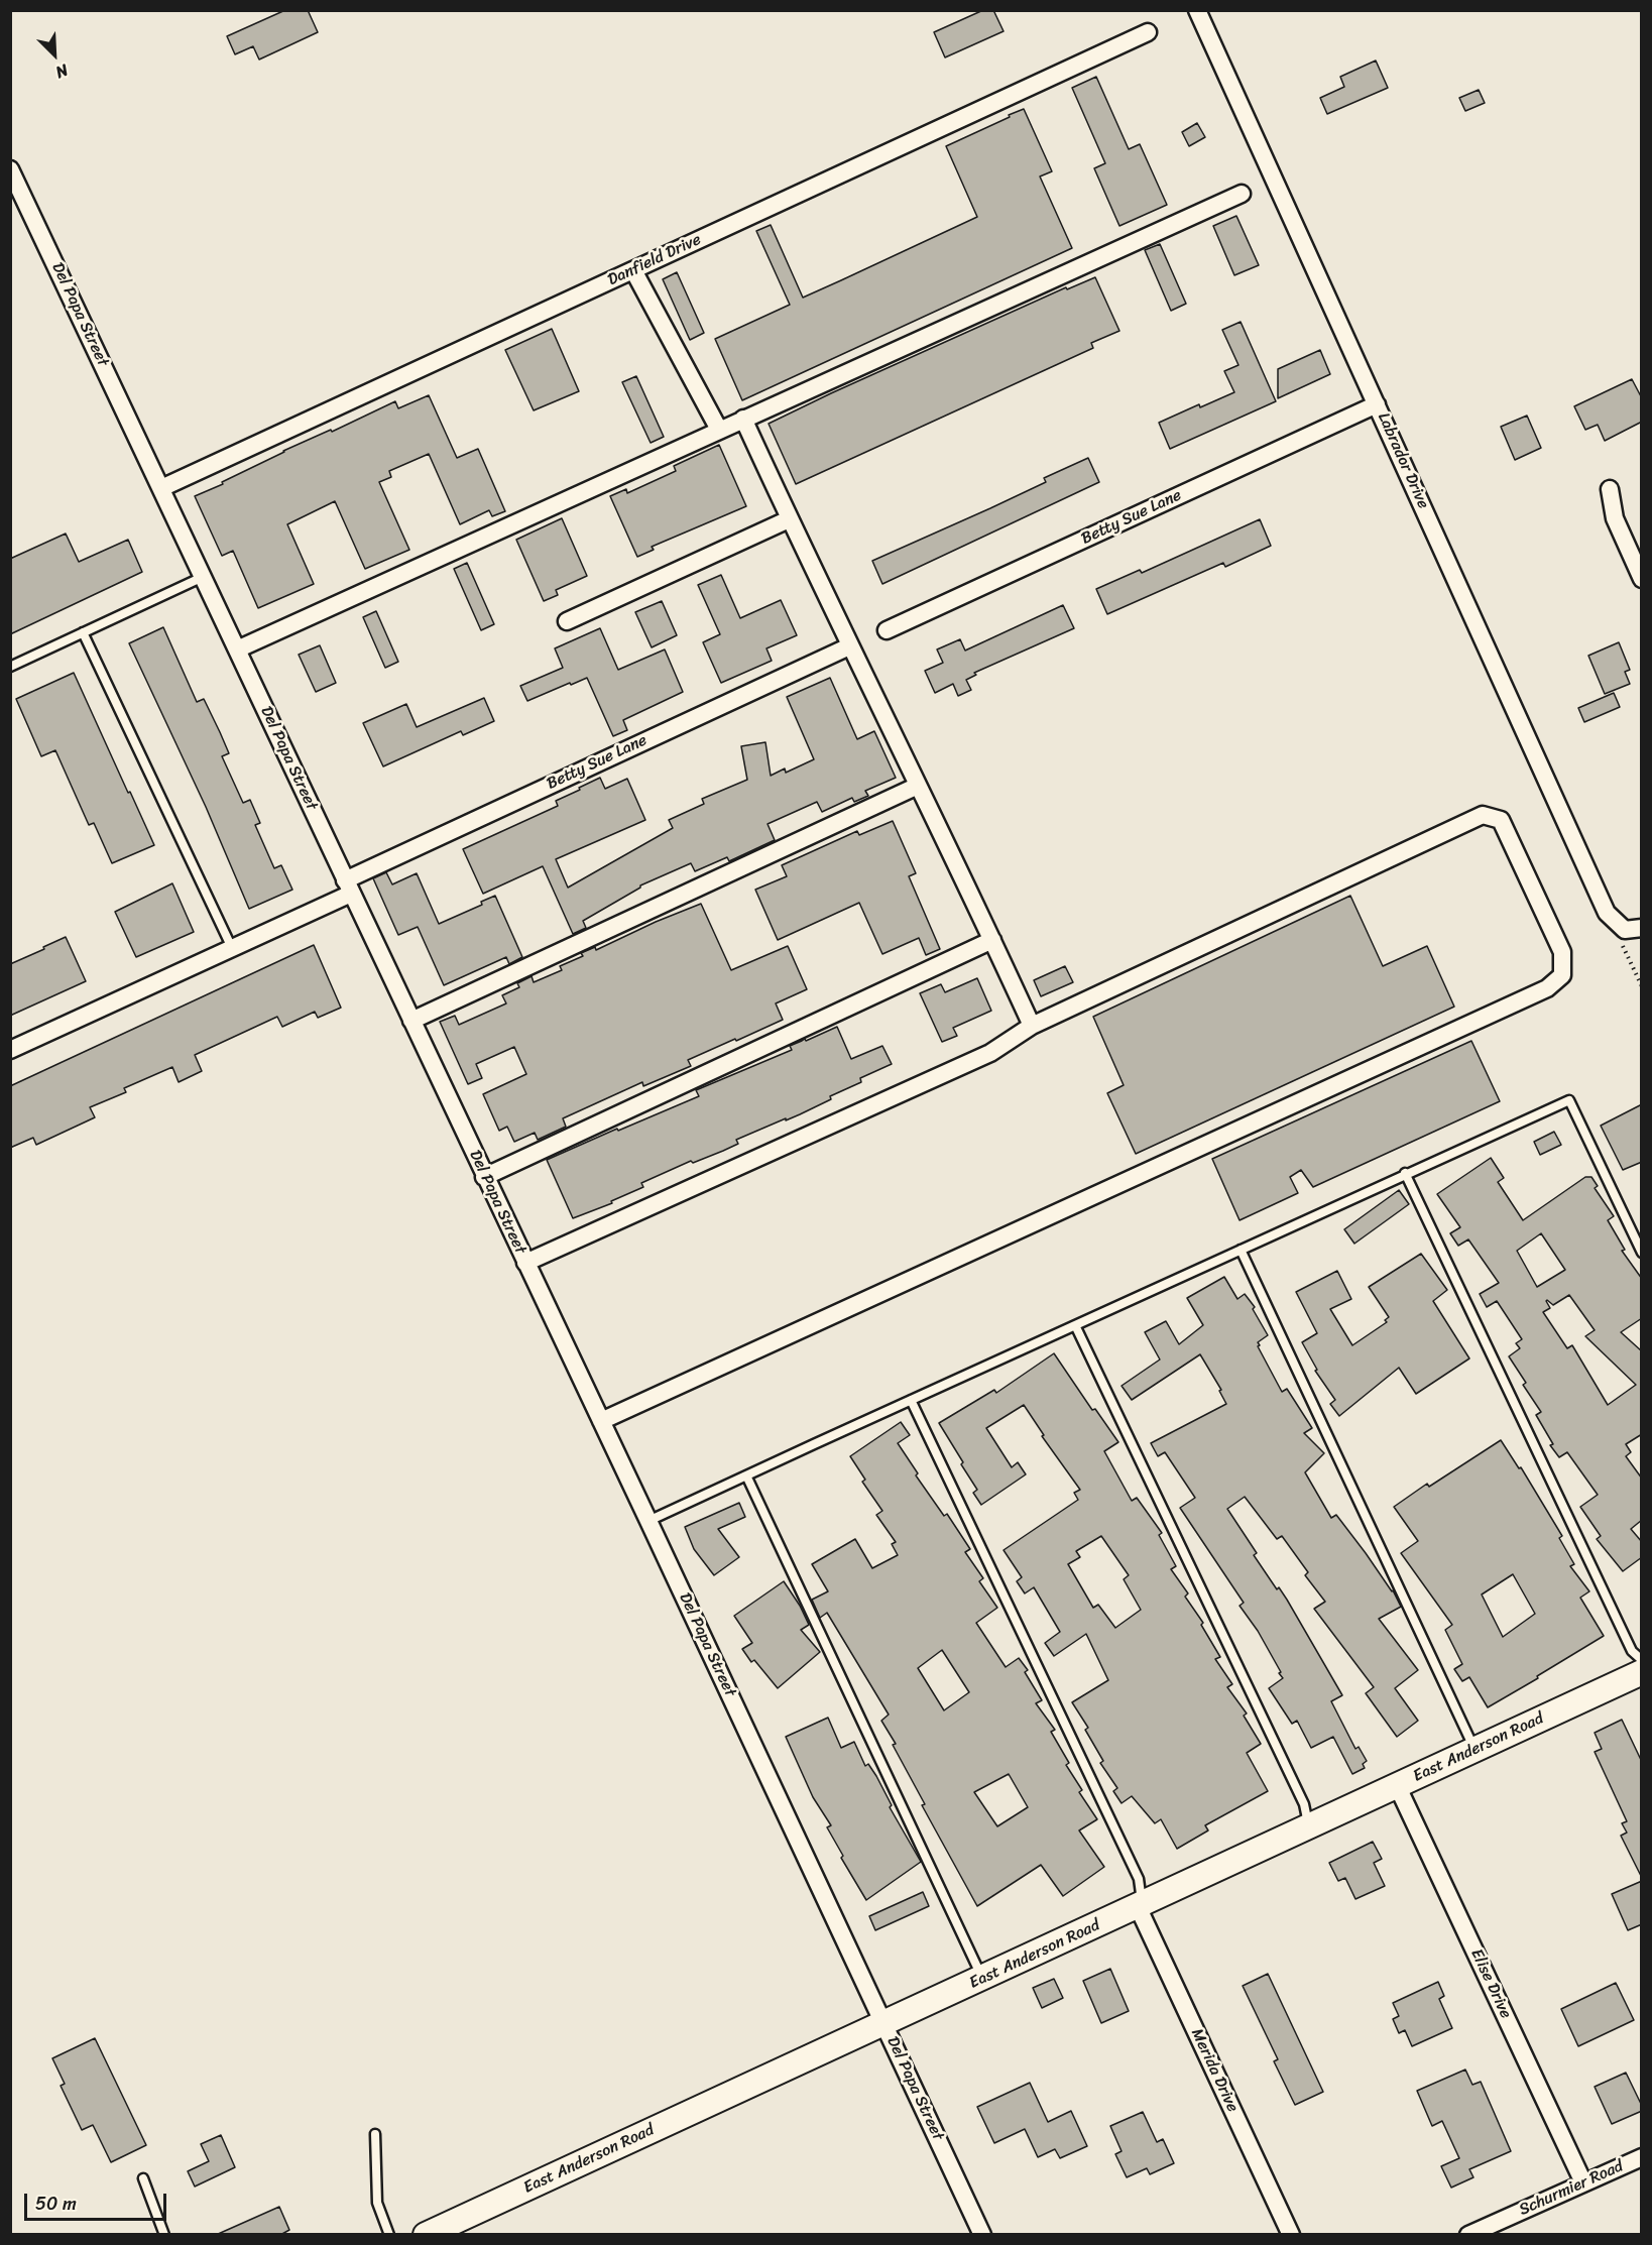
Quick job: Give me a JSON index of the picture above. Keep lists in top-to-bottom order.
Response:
{
  "streets": {
    "street": [
      "Danfield Drive",
      "Del Papa Street",
      "Labrador Drive",
      "Betty Sue Lane",
      "East Anderson Road",
      "Elise Drive",
      "Merida Drive",
      "Schurmier Road"
    ]
  },
  "crossings": [
    ["Danfield Drive", "Del Papa Street"],
    ["Del Papa Street", "Betty Sue Lane"],
    ["Del Papa Street", "East Anderson Road"],
    ["Labrador Drive", "Betty Sue Lane"],
    ["East Anderson Road", "Elise Drive"],
    ["East Anderson Road", "Merida Drive"],
    ["Elise Drive", "Schurmier Road"]
  ],
  "scale_bar": "50 m",
  "north": "bottom right"
}
